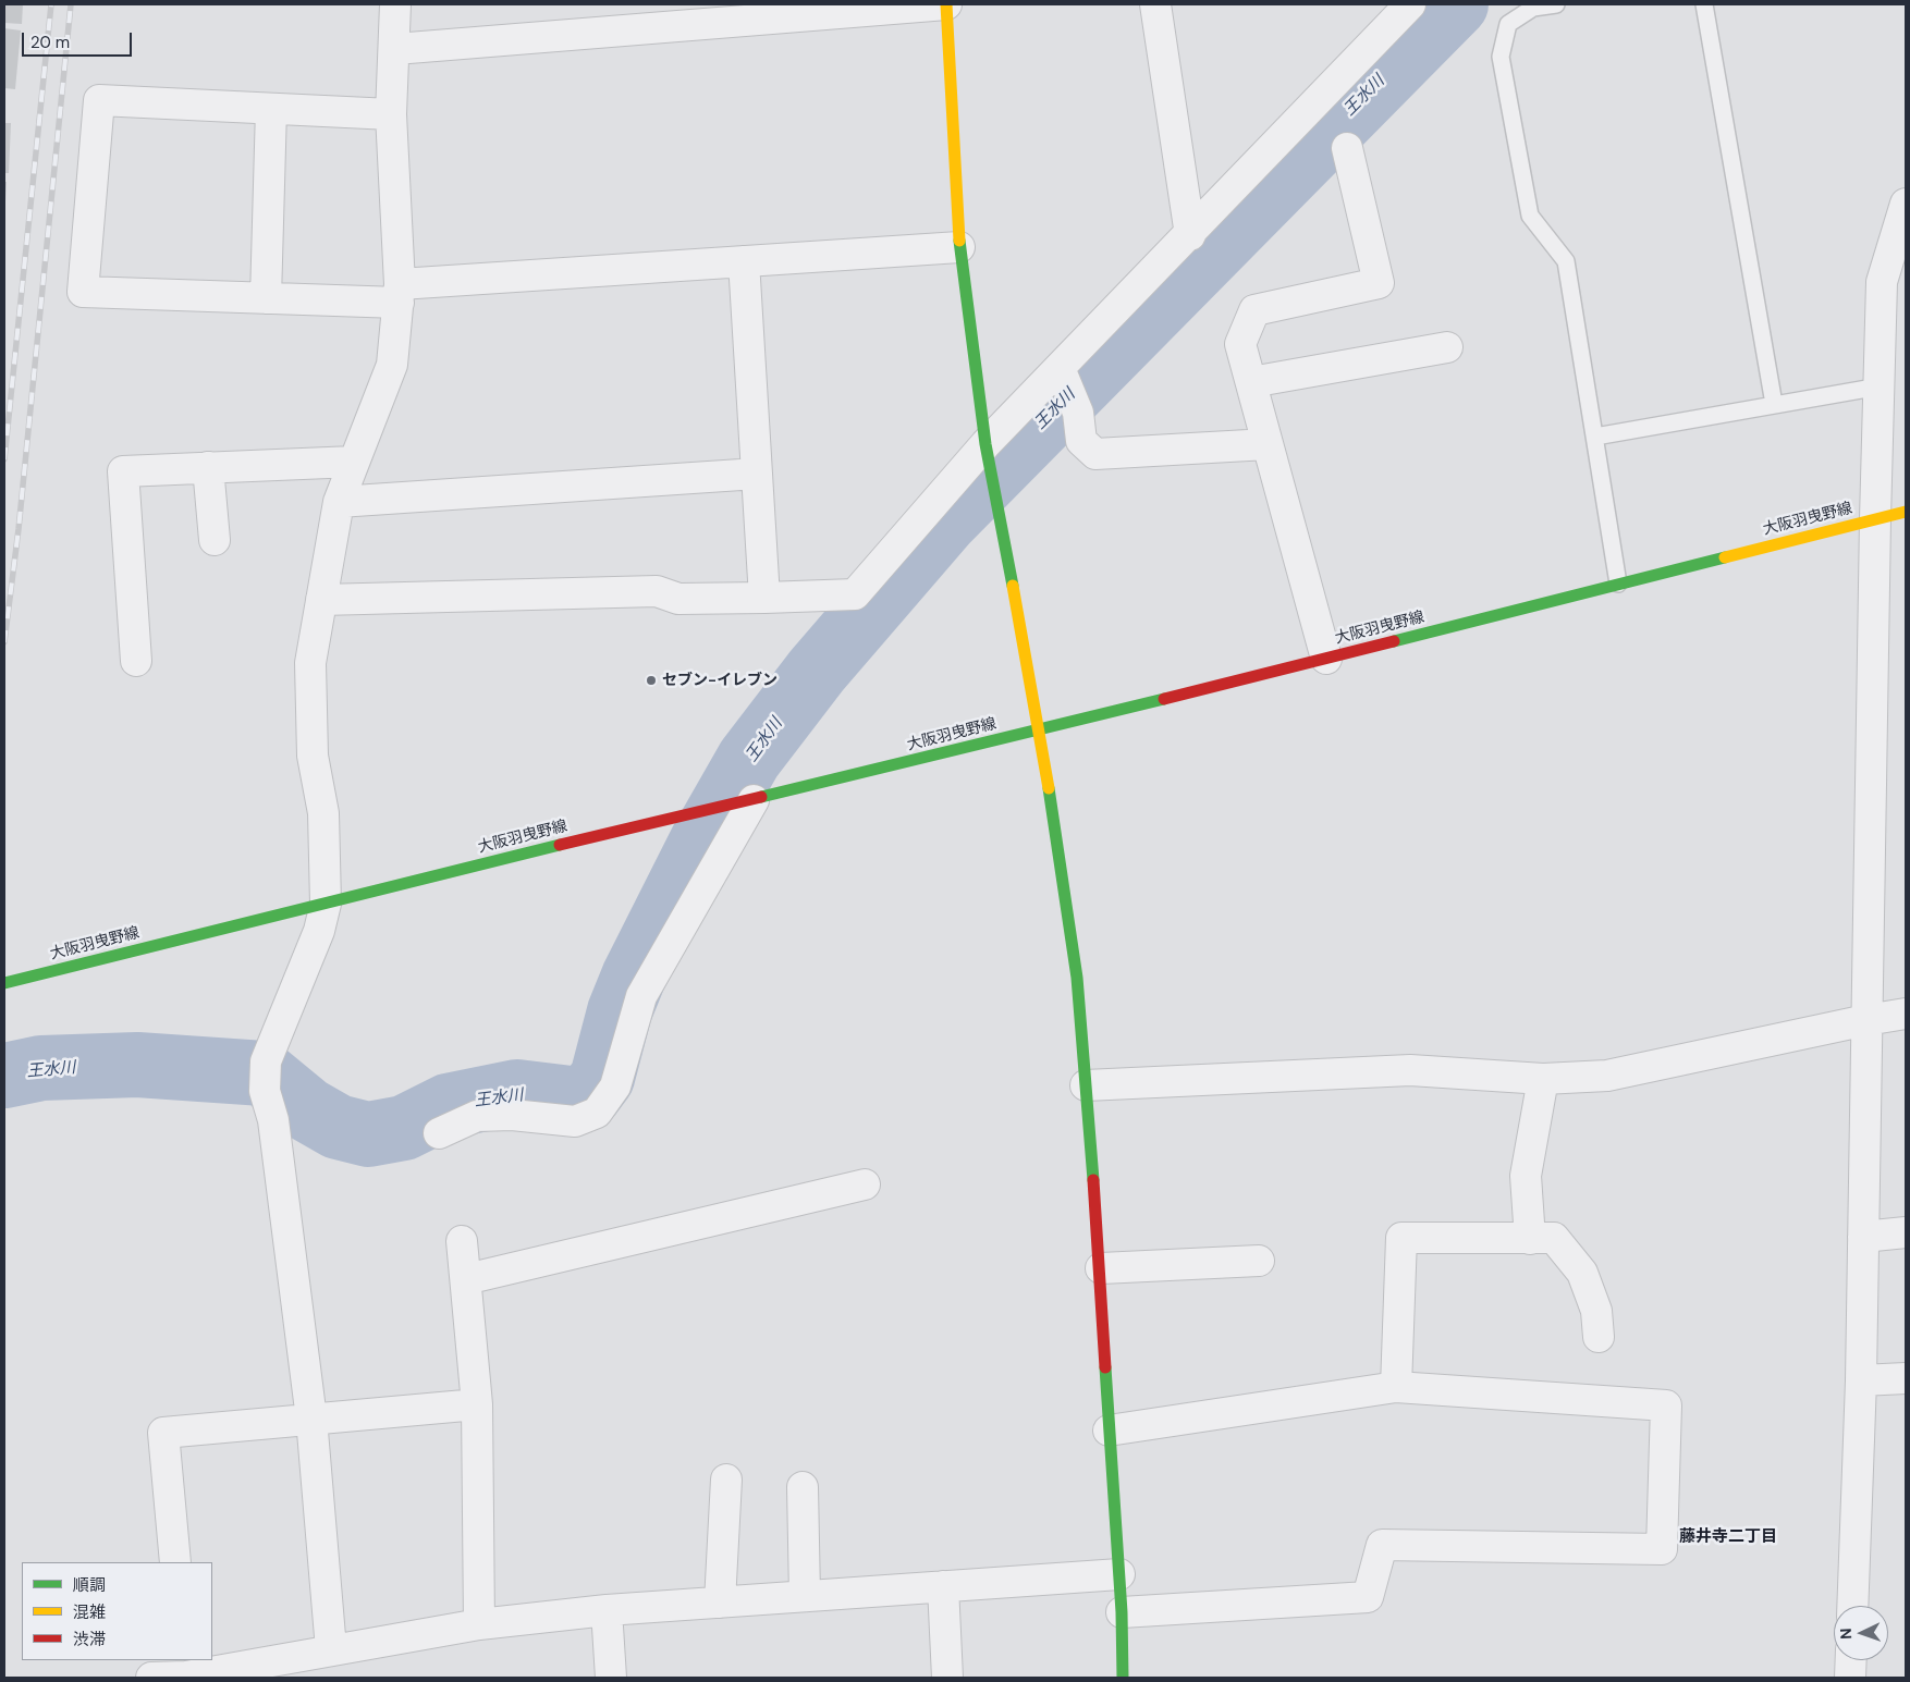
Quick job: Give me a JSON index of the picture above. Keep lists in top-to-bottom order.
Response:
{
  "streets": {
    "main road": ["大阪羽曳野線"]
  },
  "districts": ["藤井寺二丁目"],
  "water": ["王水川"],
  "places": ["セブン-イレブン"],
  "legend": ["順調", "混雑", "渋滞"],
  "scale_bar": "20 m",
  "north": "left"
}
